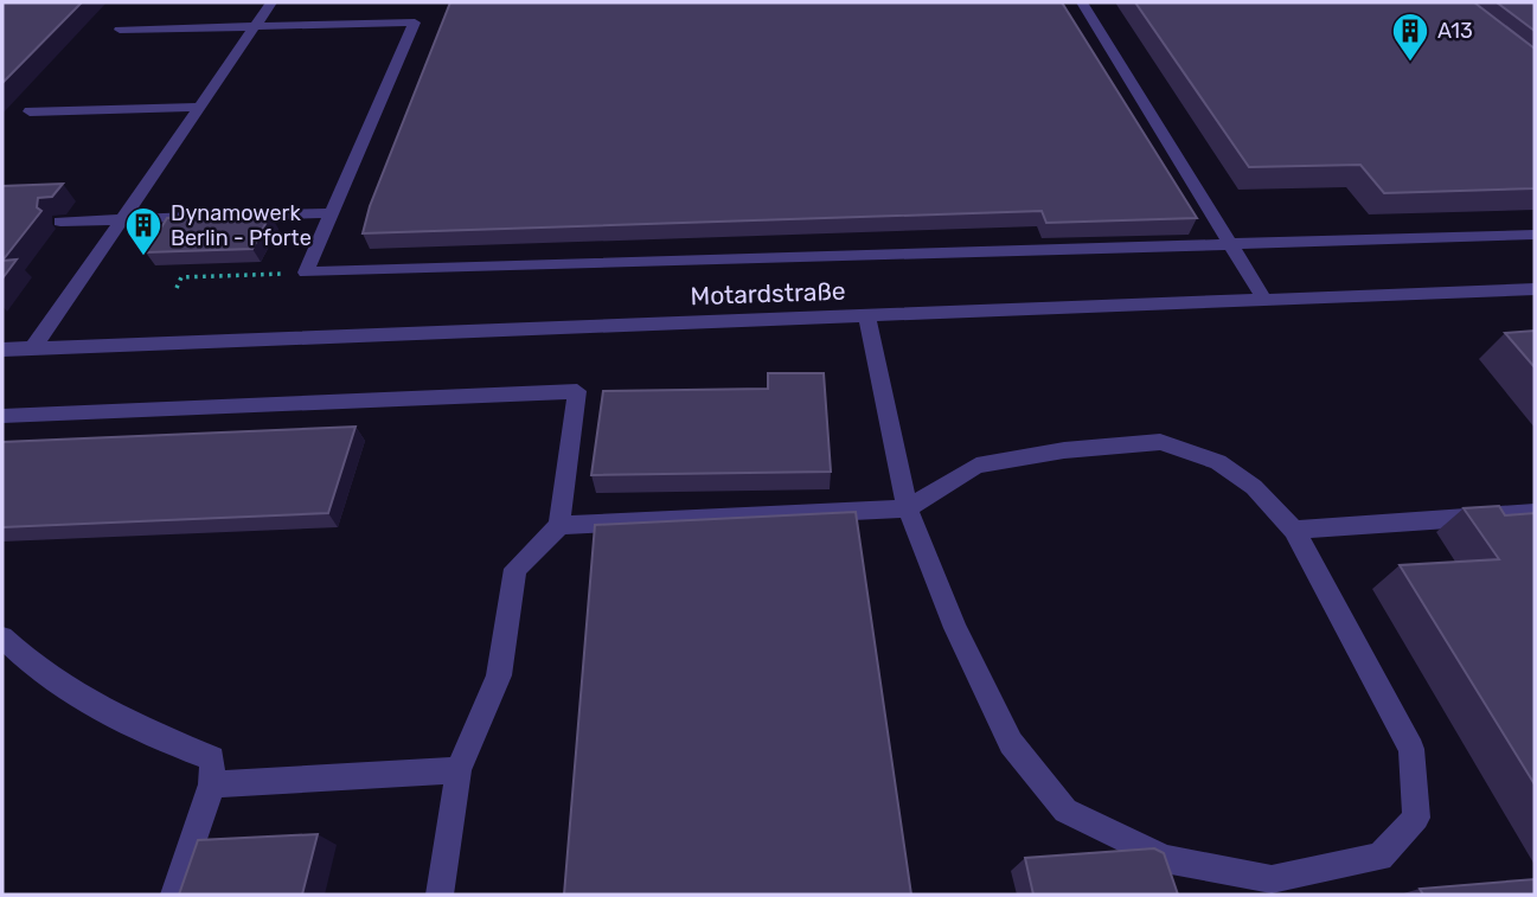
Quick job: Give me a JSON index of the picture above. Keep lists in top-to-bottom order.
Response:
{
  "streets": {
    "street": ["Motardstraße"]
  },
  "places": {
    "building": ["A13", "Dynamowerk Berlin - Pforte"]
  }
}
